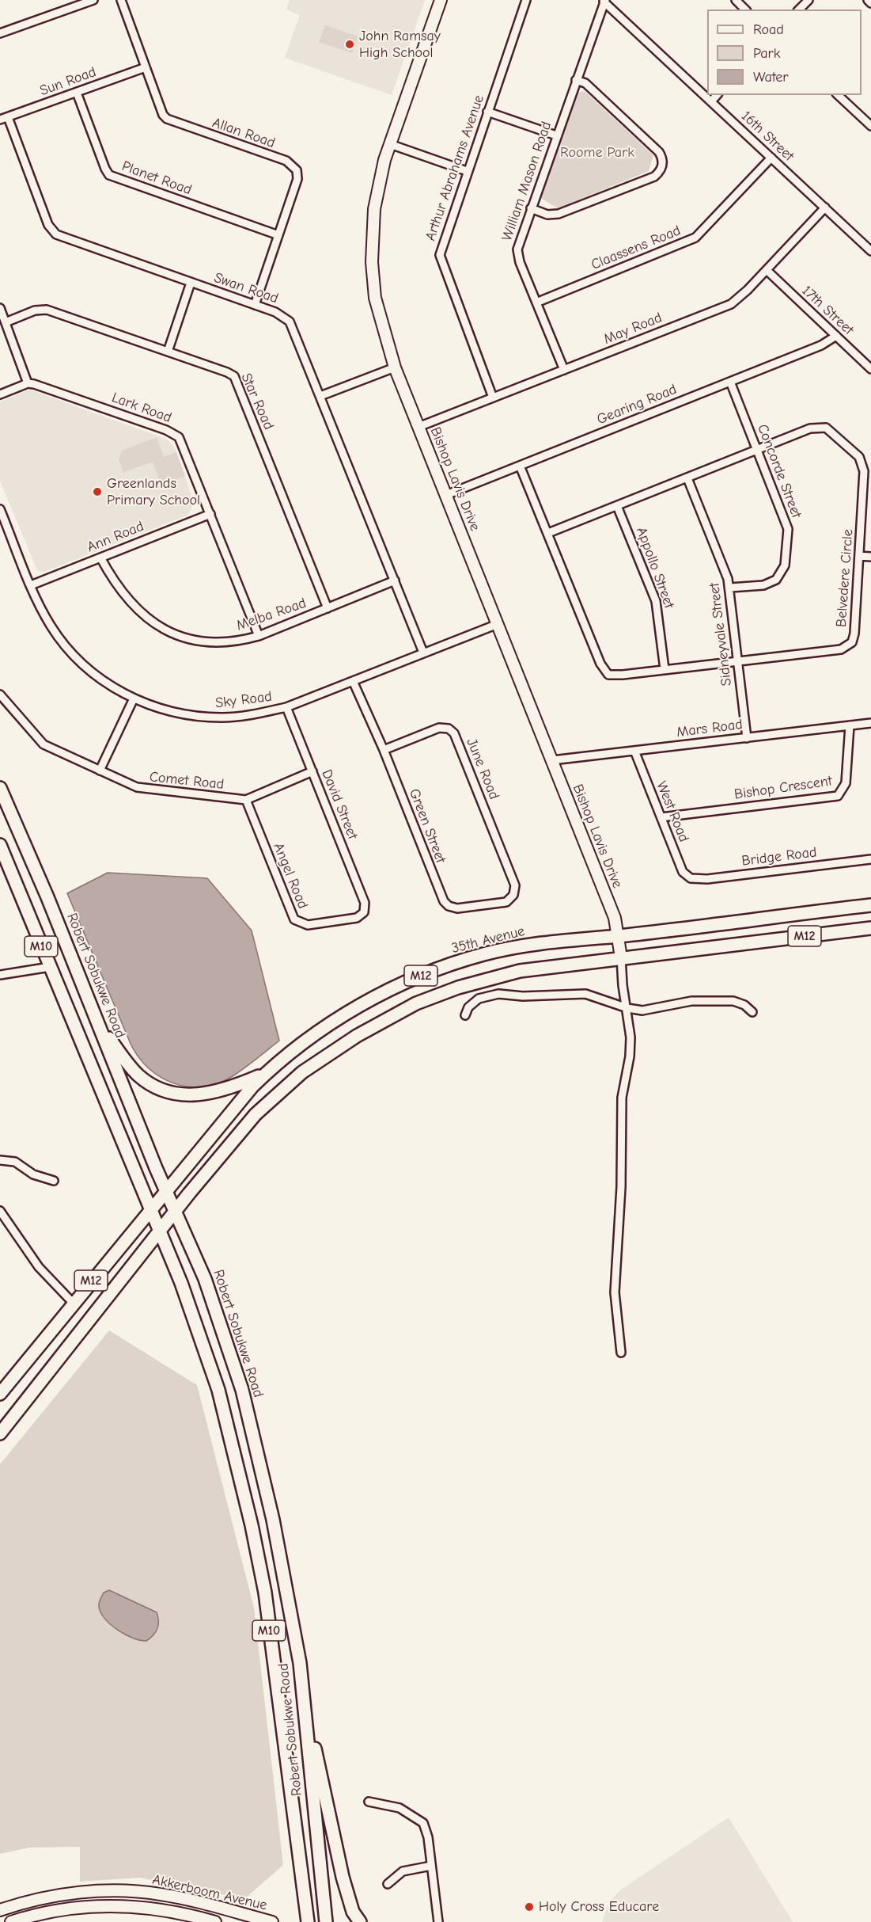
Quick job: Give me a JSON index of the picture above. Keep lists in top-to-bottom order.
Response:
{
  "streets": {
    "main road": [
      "M12",
      "35th Avenue",
      "M10",
      "Robert Sobukwe Road"
    ],
    "street": [
      "Sun Road",
      "Allan Road",
      "16th Street",
      "Arthur Abrahams Avenue",
      "Planet Road",
      "William Mason Road",
      "Claassens Road",
      "Swan Road",
      "17th Street",
      "May Road",
      "Star Road",
      "Gearing Road",
      "Lark Road",
      "Concorde Street",
      "Bishop Lavis Drive",
      "Ann Road",
      "Appollo Street",
      "Belvedere Circle",
      "Melba Road",
      "Sidneyvale Street",
      "Sky Road",
      "Mars Road",
      "June Road",
      "Comet Road",
      "Bishop Crescent",
      "David Street",
      "West Road",
      "Green Street",
      "Bridge Road",
      "Angel Road",
      "Akkerboom Avenue"
    ]
  },
  "crossings": [
    ["Sun Road", "Allan Road"],
    ["Sun Road", "Planet Road"],
    ["Sun Road", "Swan Road"],
    ["Allan Road", "Planet Road"],
    ["Allan Road", "Swan Road"],
    ["16th Street", "William Mason Road"],
    ["16th Street", "Claassens Road"],
    ["16th Street", "May Road"],
    ["Arthur Abrahams Avenue", "May Road"],
    ["William Mason Road", "Claassens Road"],
    ["William Mason Road", "May Road"],
    ["Swan Road", "Melba Road"],
    ["Swan Road", "Sky Road"],
    ["17th Street", "May Road"],
    ["17th Street", "Gearing Road"],
    ["May Road", "Bishop Lavis Drive"],
    ["Star Road", "Melba Road"],
    ["Gearing Road", "Concorde Street"],
    ["Gearing Road", "Bishop Lavis Drive"],
    ["Gearing Road", "Belvedere Circle"],
    ["Lark Road", "Ann Road"],
    ["Lark Road", "Melba Road"],
    ["Concorde Street", "Belvedere Circle"],
    ["Concorde Street", "Sidneyvale Street"],
    ["Bishop Lavis Drive", "Sky Road"],
    ["Bishop Lavis Drive", "Mars Road"],
    ["Bishop Lavis Drive", "M12"],
    ["Bishop Lavis Drive", "35th Avenue"],
    ["Ann Road", "Melba Road"],
    ["Ann Road", "Sky Road"],
    ["Appollo Street", "Belvedere Circle"],
    ["Belvedere Circle", "Sidneyvale Street"],
    ["Sidneyvale Street", "Mars Road"],
    ["Sky Road", "David Street"],
    ["Sky Road", "Green Street"],
    ["Mars Road", "Bishop Crescent"],
    ["Mars Road", "West Road"],
    ["June Road", "Green Street"],
    ["Comet Road", "David Street"],
    ["Comet Road", "Angel Road"],
    ["Bishop Crescent", "West Road"],
    ["David Street", "Angel Road"],
    ["West Road", "Bridge Road"],
    ["M12", "35th Avenue"],
    ["M12", "Robert Sobukwe Road"],
    ["35th Avenue", "Robert Sobukwe Road"]
  ],
  "parks": ["Roome Park"],
  "places": ["John Ramsay High School", "Greenlands Primary School", "Holy Cross Educare"],
  "legend": ["Road", "Park", "Water"]
}
